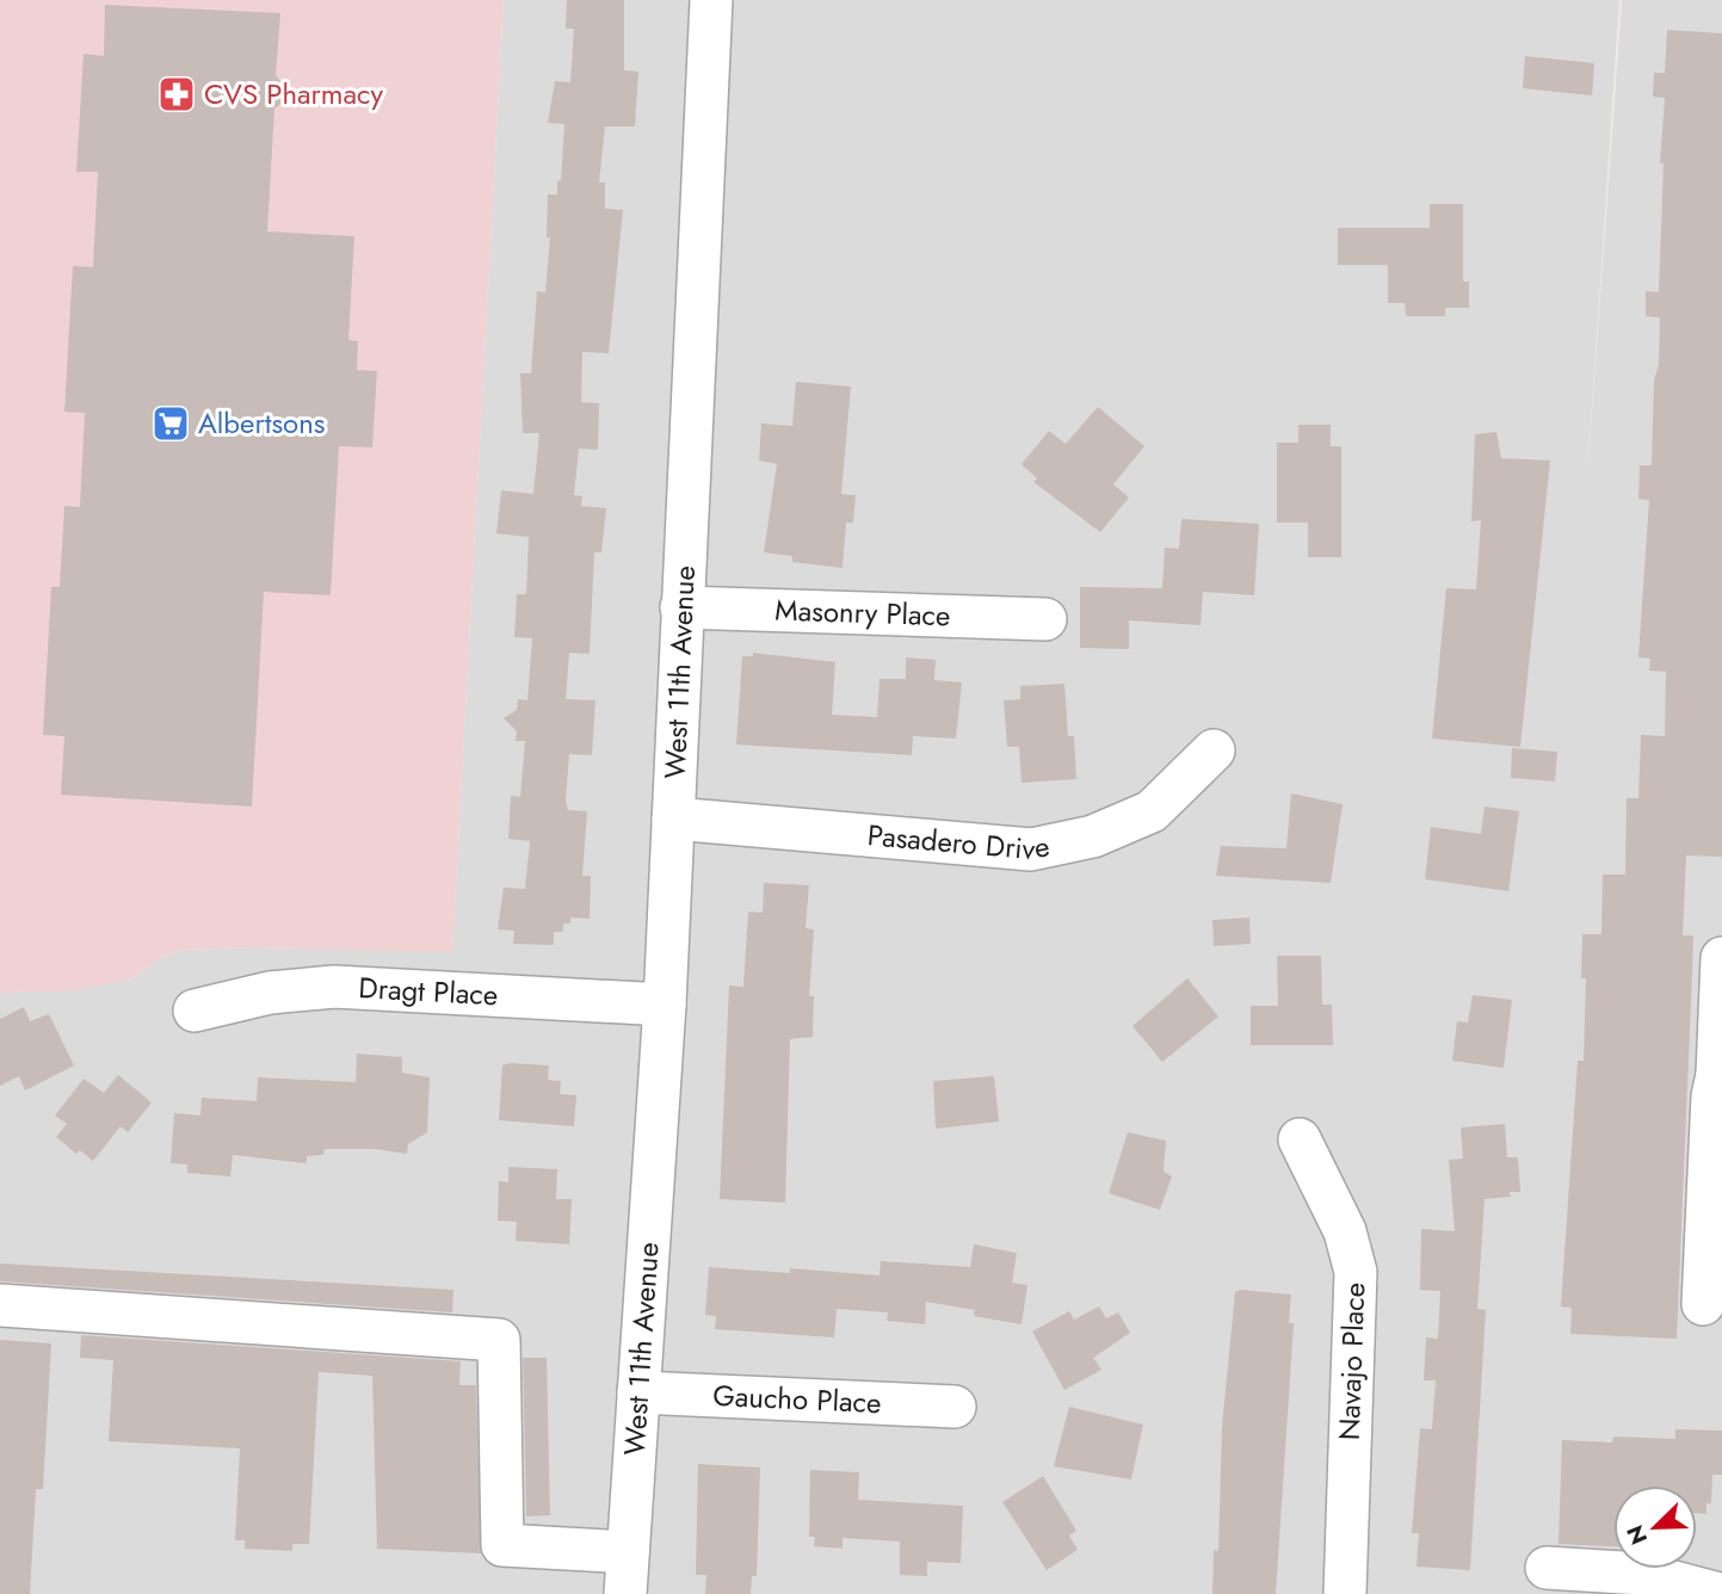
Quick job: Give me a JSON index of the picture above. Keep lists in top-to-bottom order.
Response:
{
  "streets": {
    "street": [
      "Masonry Place",
      "West 11th Avenue",
      "Pasadero Drive",
      "Dragt Place",
      "Navajo Place",
      "Gaucho Place"
    ]
  },
  "crossings": [
    ["Masonry Place", "West 11th Avenue"],
    ["West 11th Avenue", "Pasadero Drive"],
    ["West 11th Avenue", "Dragt Place"],
    ["West 11th Avenue", "Gaucho Place"]
  ],
  "places": {
    "pharmacy": ["CVS Pharmacy"],
    "supermarket": ["Albertsons"]
  },
  "north": "bottom left"
}
